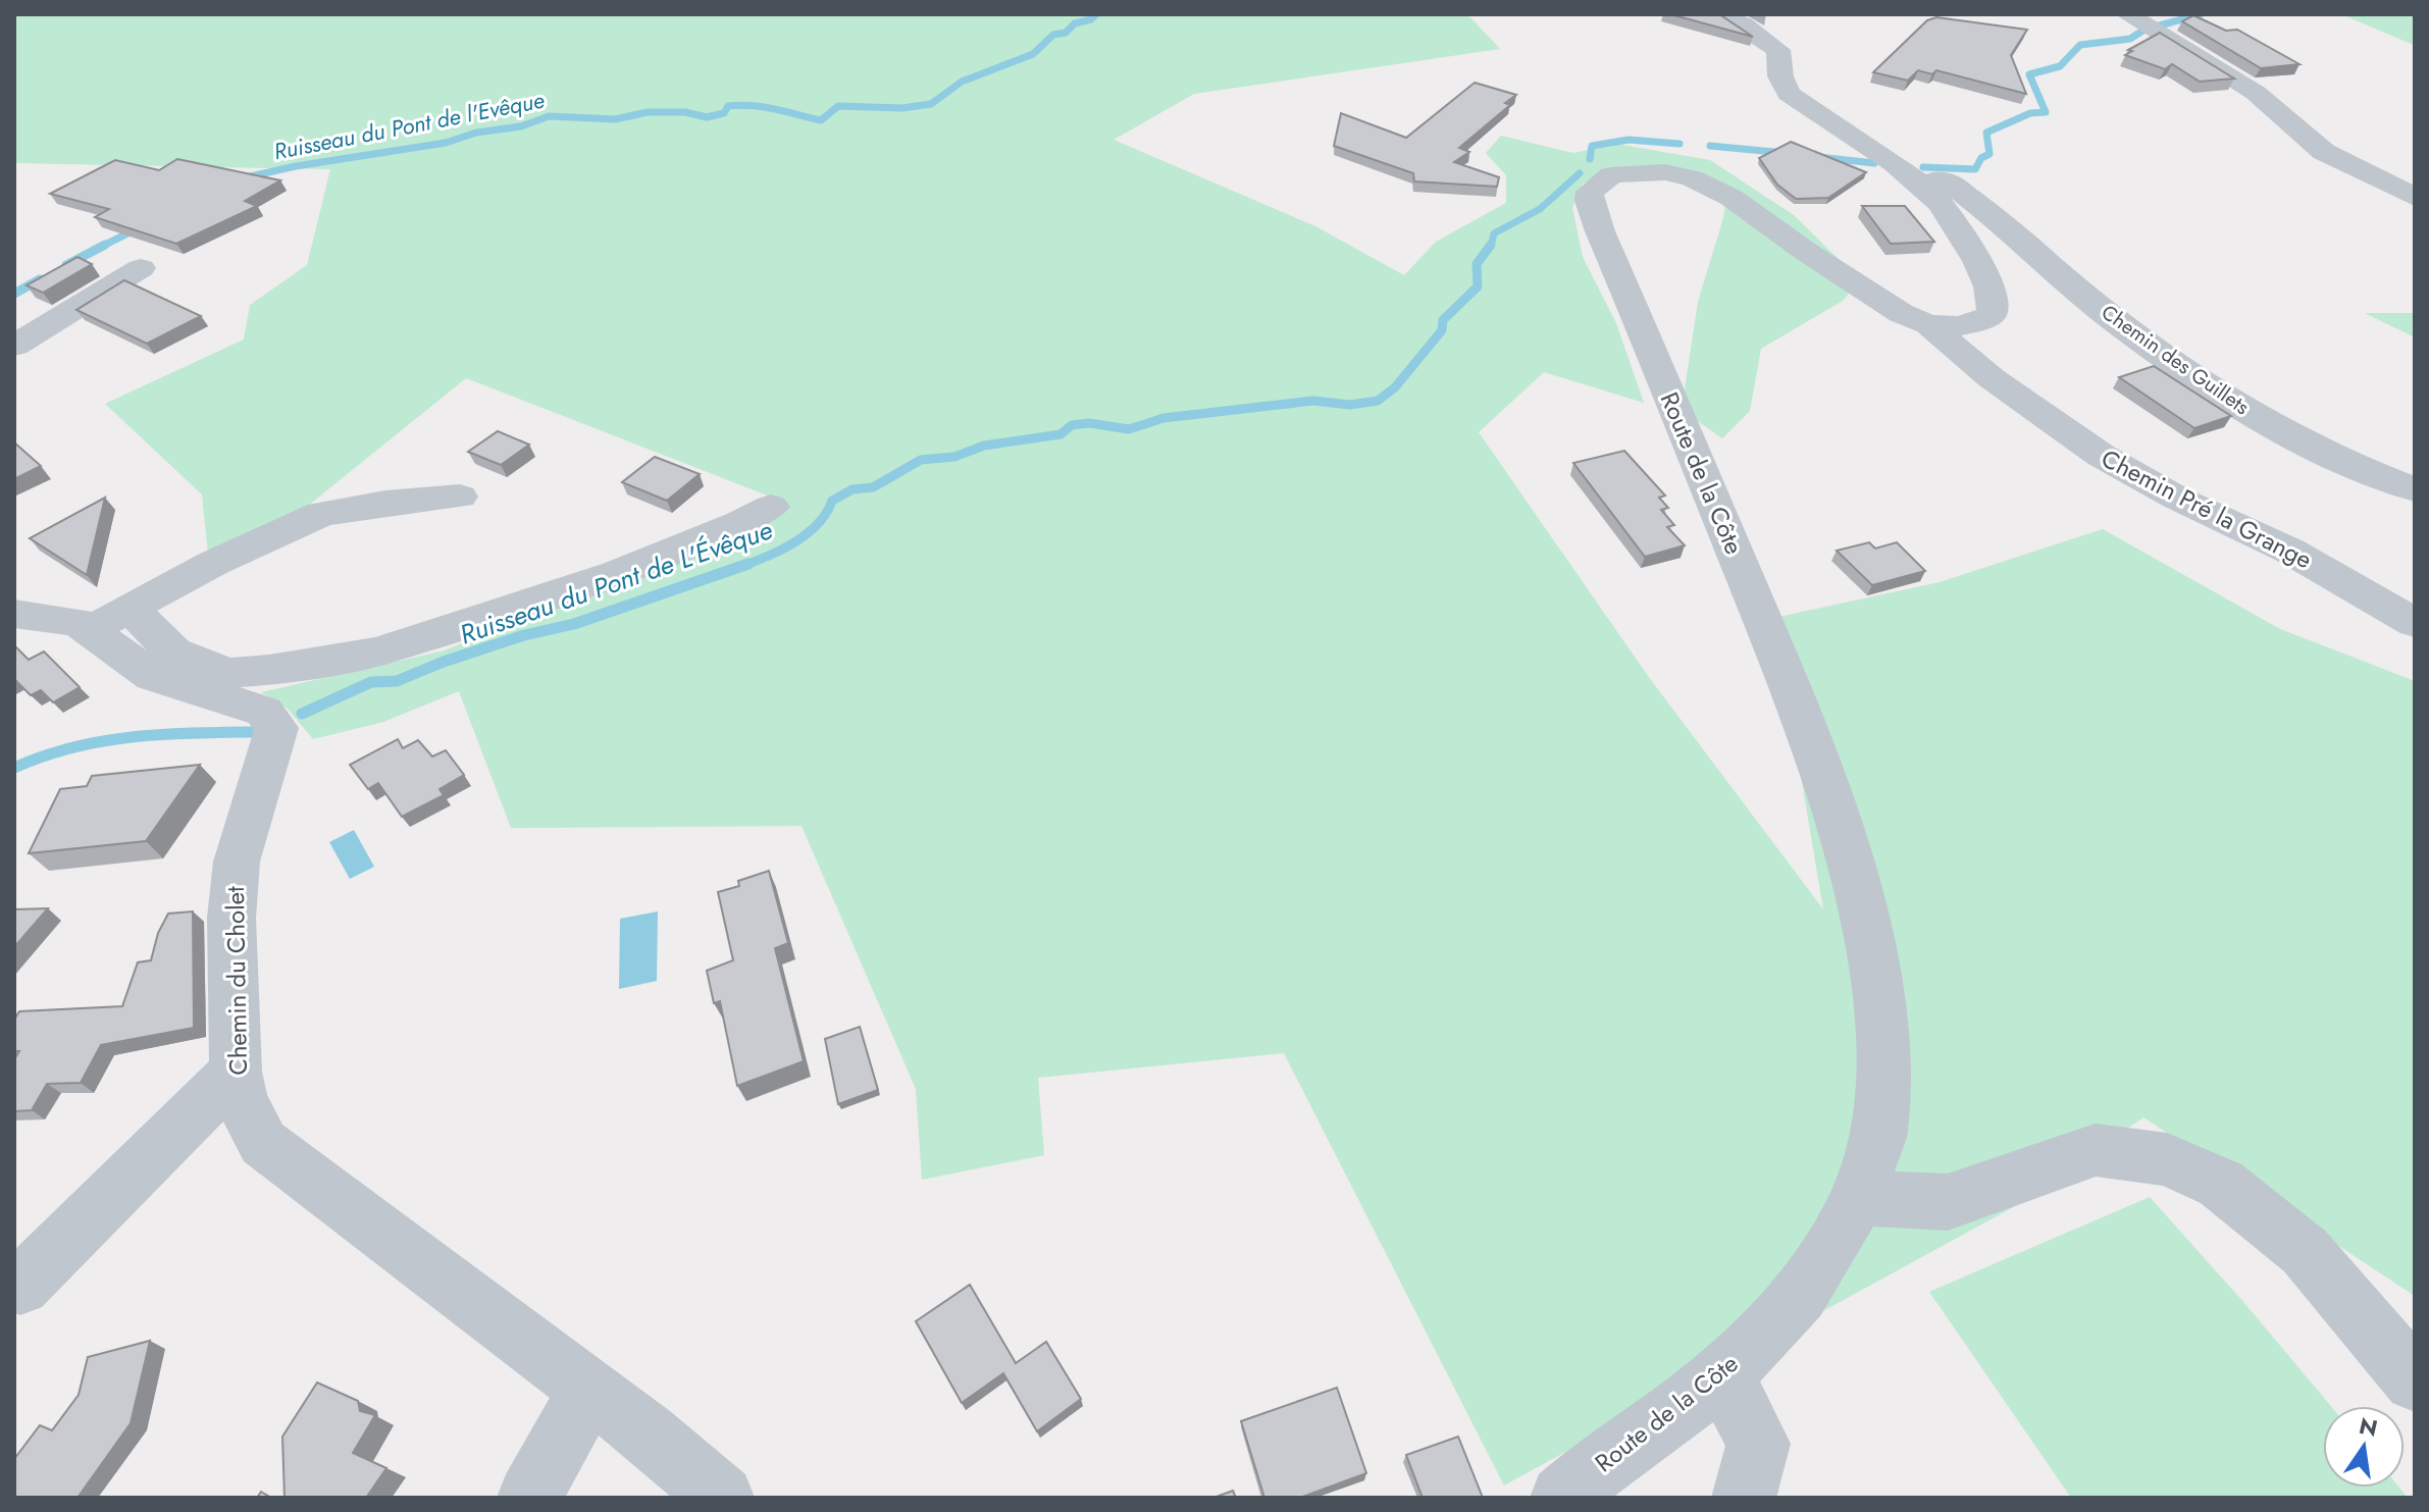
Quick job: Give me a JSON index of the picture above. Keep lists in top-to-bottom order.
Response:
{
  "streets": {
    "street": [
      "Chemin des Guillets",
      "Route de la Côte",
      "Chemin Pré la Grange",
      "Chemin du Cholet"
    ]
  },
  "crossings": [
    ["Chemin des Guillets", "Route de la Côte"],
    ["Route de la Côte", "Chemin Pré la Grange"]
  ],
  "water": ["Ruisseau du Pont de l'Evêque", "Ruisseau du Pont de L'Évêque"],
  "north": "top"
}
